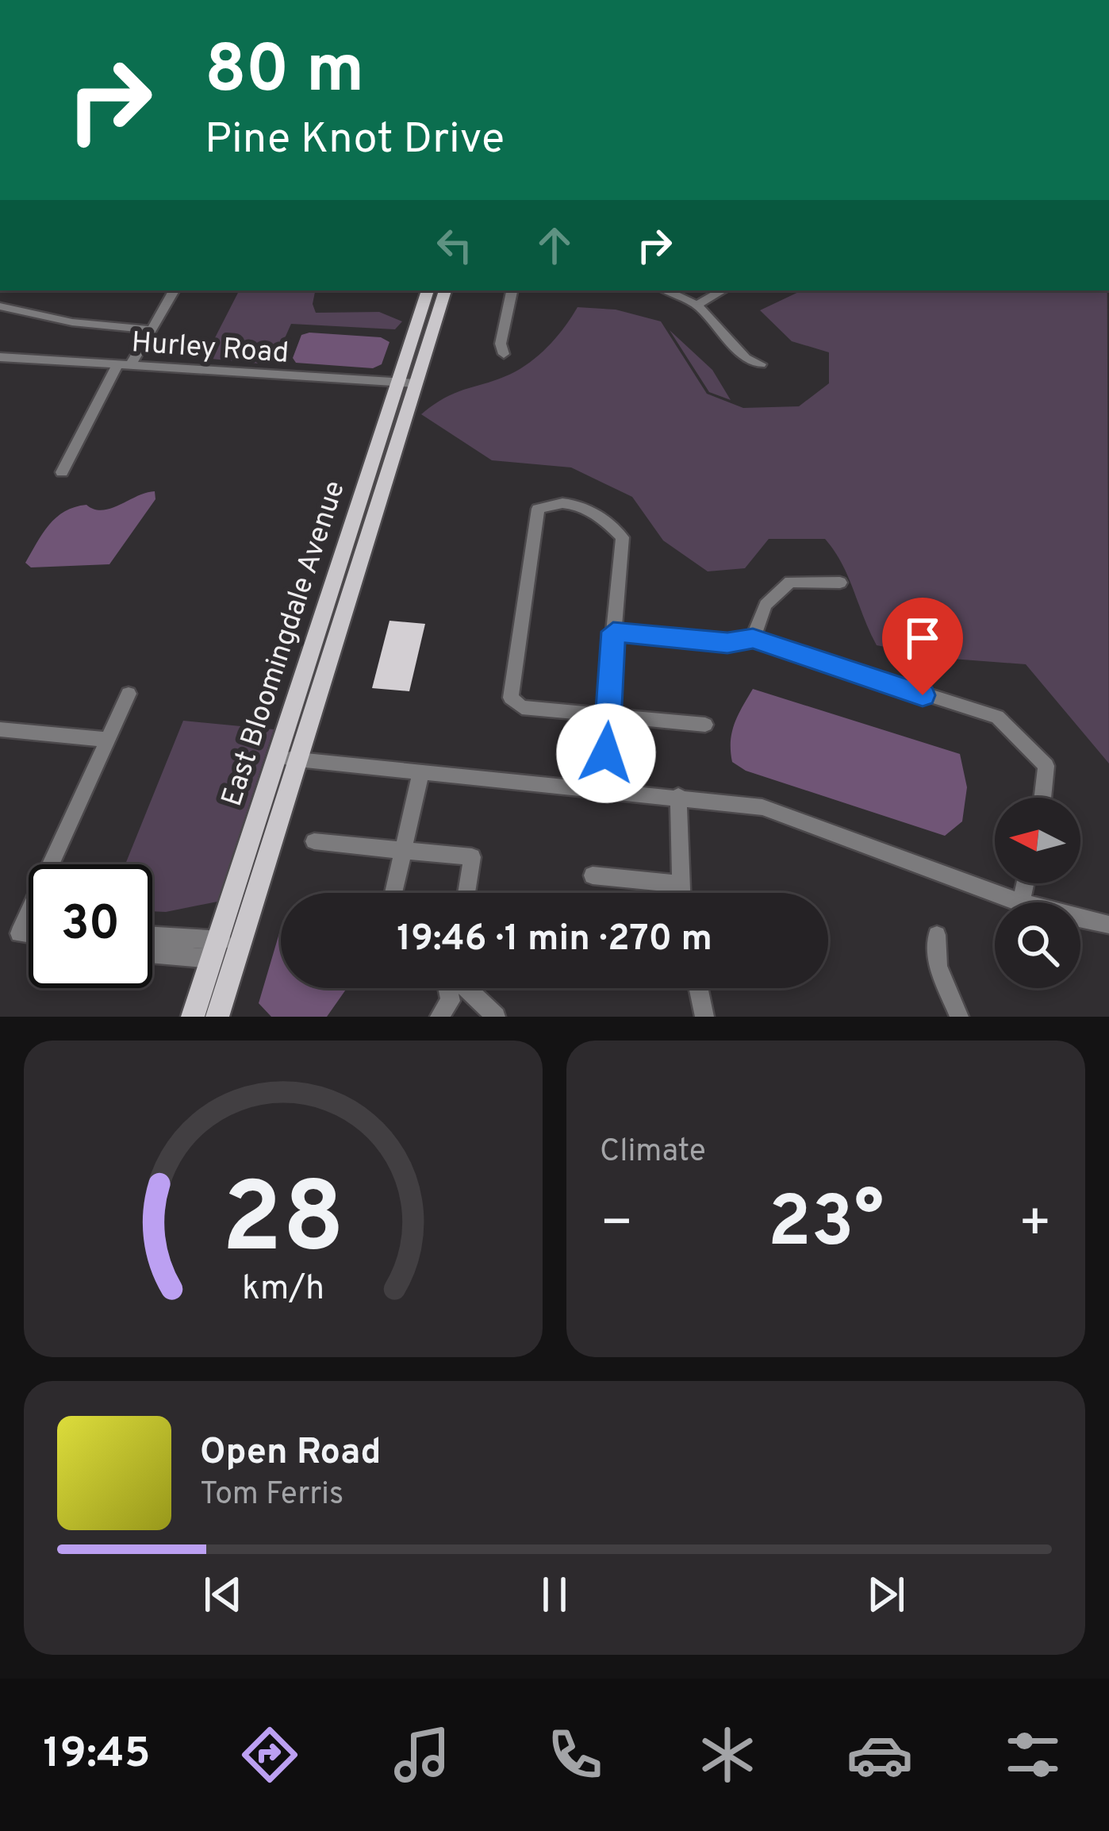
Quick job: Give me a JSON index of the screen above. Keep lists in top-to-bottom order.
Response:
{
  "streets": {
    "main road": ["East Bloomingdale Avenue"],
    "street": ["Hurley Road"]
  },
  "crossings": [
    ["Hurley Road", "East Bloomingdale Avenue"]
  ],
  "north": "left",
  "page": {
    "turn": ["80 m", "Pine Knot Drive"],
    "limit": "30",
    "trip": "19:46 · 1 min · 270 m",
    "tile": "Climate",
    "heat": ["−", "23°", "+"],
    "song": ["Open Road", "Tom Ferris"],
    "tabs": "19:45",
    "gauge": ["28", "km/h"]
  }
}
